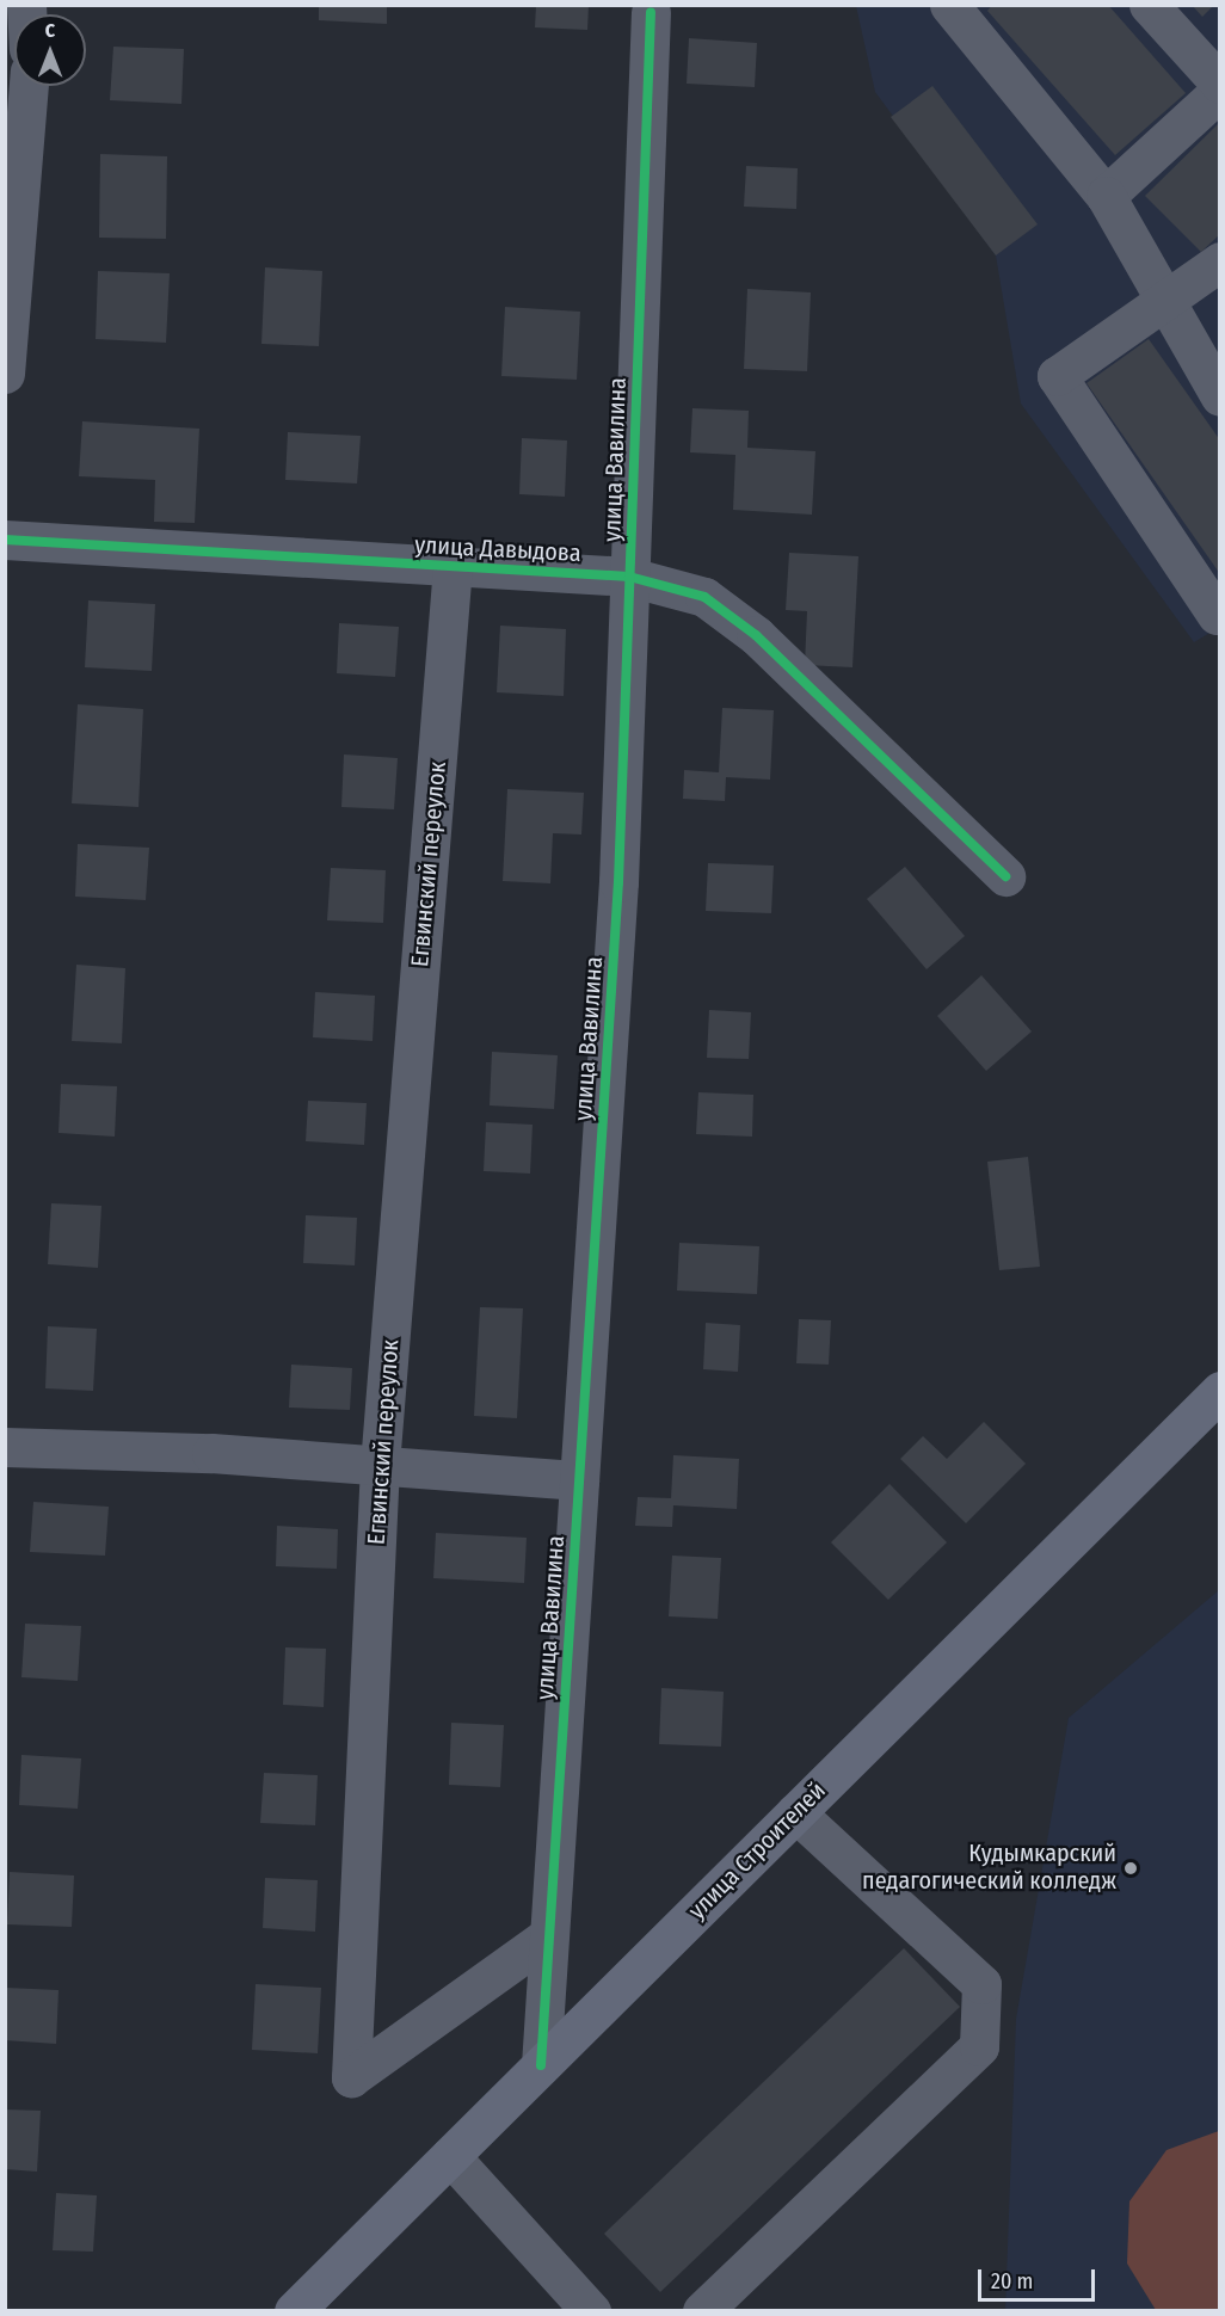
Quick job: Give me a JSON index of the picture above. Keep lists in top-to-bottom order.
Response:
{
  "streets": {
    "main road": ["улица Строителей"],
    "street": ["улица Вавилина", "улица Давыдова", "Егвинский переулок"]
  },
  "crossings": [
    ["улица Вавилина", "улица Давыдова"],
    ["улица Вавилина", "Егвинский переулок"],
    ["улица Вавилина", "улица Строителей"],
    ["улица Давыдова", "Егвинский переулок"]
  ],
  "places": ["Кудымкарский педагогический колледж"],
  "scale_bar": "20 m",
  "north": "top"
}
